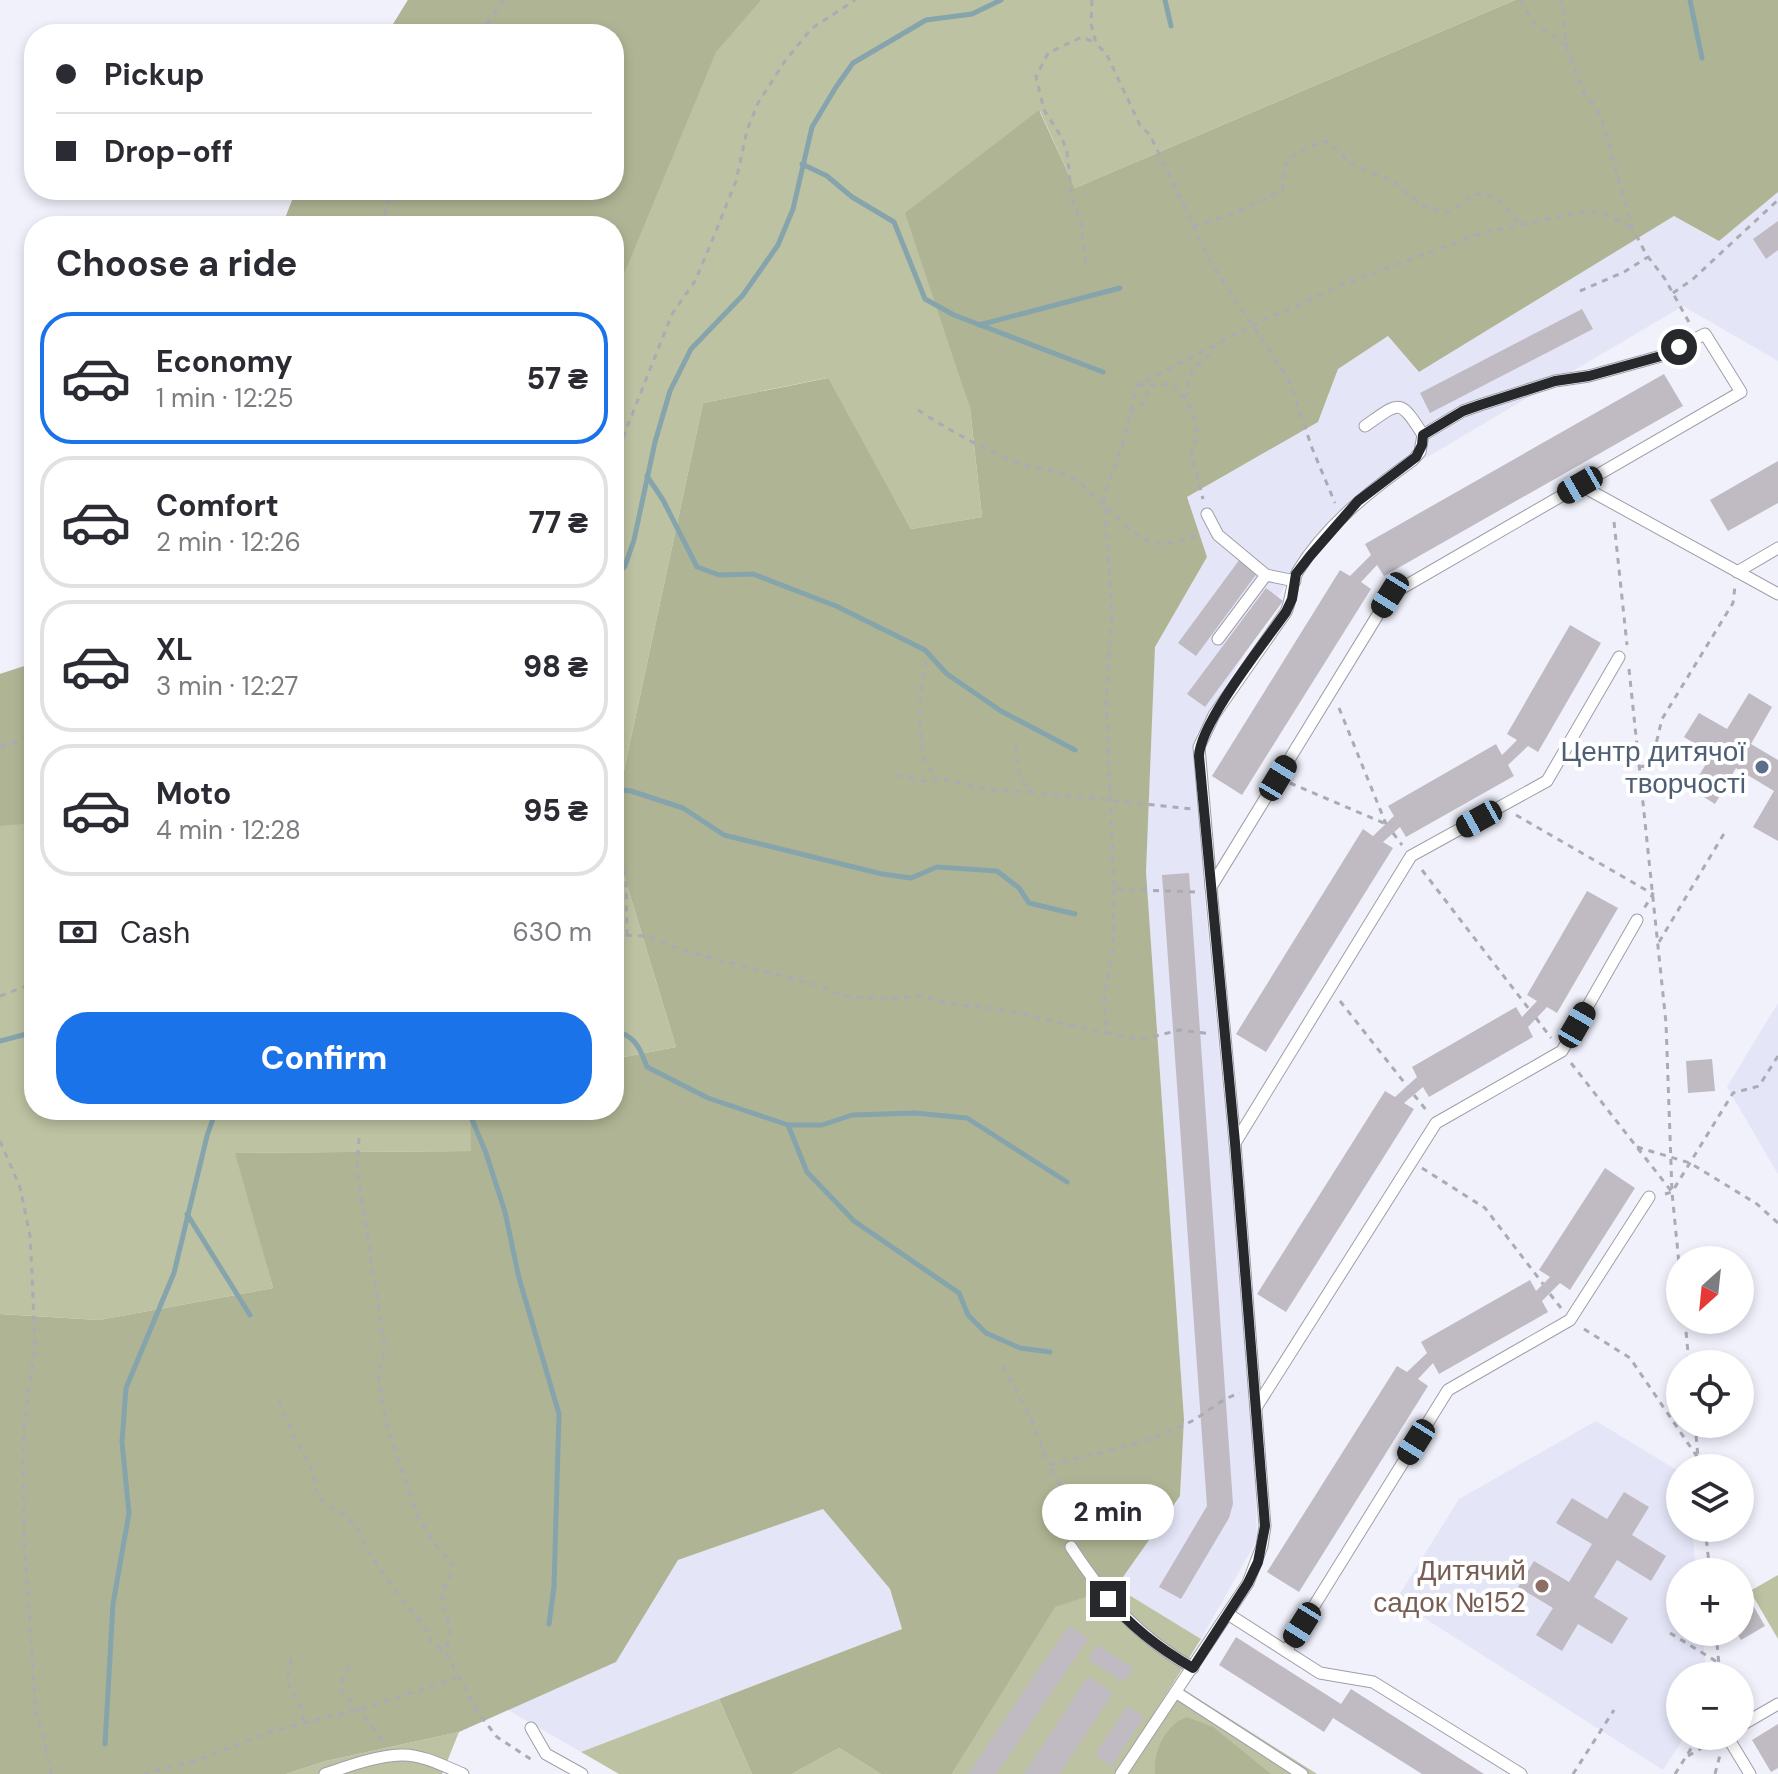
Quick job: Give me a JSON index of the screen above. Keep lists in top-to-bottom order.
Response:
{
  "places": ["Центр дитячої творчості", "Дитячий садок №152"],
  "north": "bottom left",
  "page": {
    "banner": ["Pickup", "Drop-off"],
    "heading": "Choose a ride",
    "list": [
      {
        "name": "Economy",
        "note": "1 min · 12:25",
        "value": "57 ₴"
      },
      {
        "name": "Comfort",
        "note": "2 min · 12:26",
        "value": "77 ₴"
      },
      {
        "name": "XL",
        "note": "3 min · 12:27",
        "value": "98 ₴"
      },
      {
        "name": "Moto",
        "note": "4 min · 12:28",
        "value": "95 ₴"
      }
    ],
    "pay": ["Cash", "630 m"],
    "buttons": "Confirm",
    "map_buttons": ["+", "−"],
    "bubble": "2 min"
  }
}
